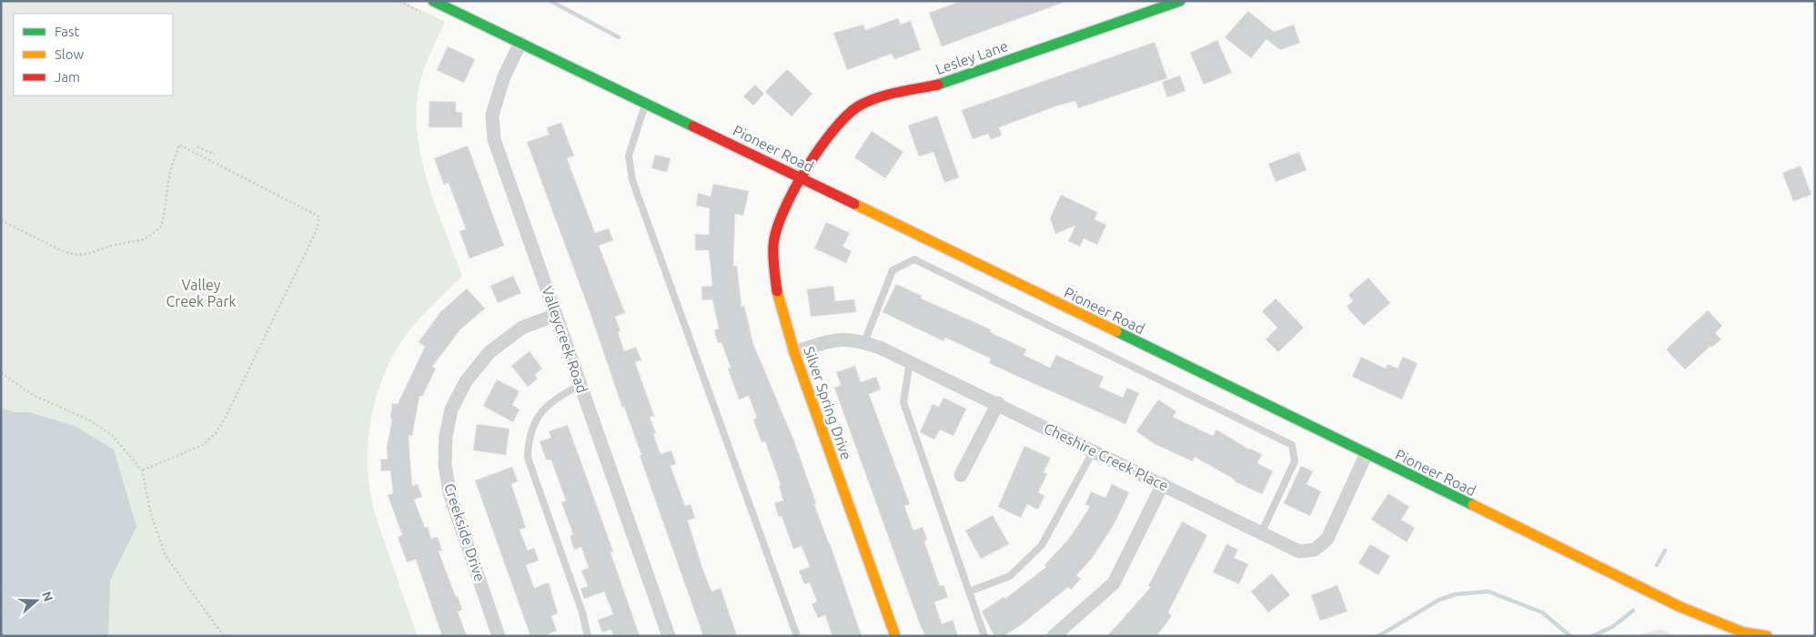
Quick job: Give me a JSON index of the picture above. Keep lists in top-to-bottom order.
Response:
{
  "streets": {
    "main road": ["Lesley Lane", "Pioneer Road", "Silver Spring Drive"],
    "street": ["Valleycreek Road", "Cheshire Creek Place", "Creekside Drive"]
  },
  "crossings": [
    ["Lesley Lane", "Pioneer Road"],
    ["Lesley Lane", "Silver Spring Drive"],
    ["Pioneer Road", "Valleycreek Road"],
    ["Pioneer Road", "Silver Spring Drive"],
    ["Pioneer Road", "Cheshire Creek Place"],
    ["Valleycreek Road", "Creekside Drive"],
    ["Silver Spring Drive", "Cheshire Creek Place"]
  ],
  "parks": ["Valley Creek Park"],
  "legend": ["Fast", "Slow", "Jam"],
  "north": "right"
}
